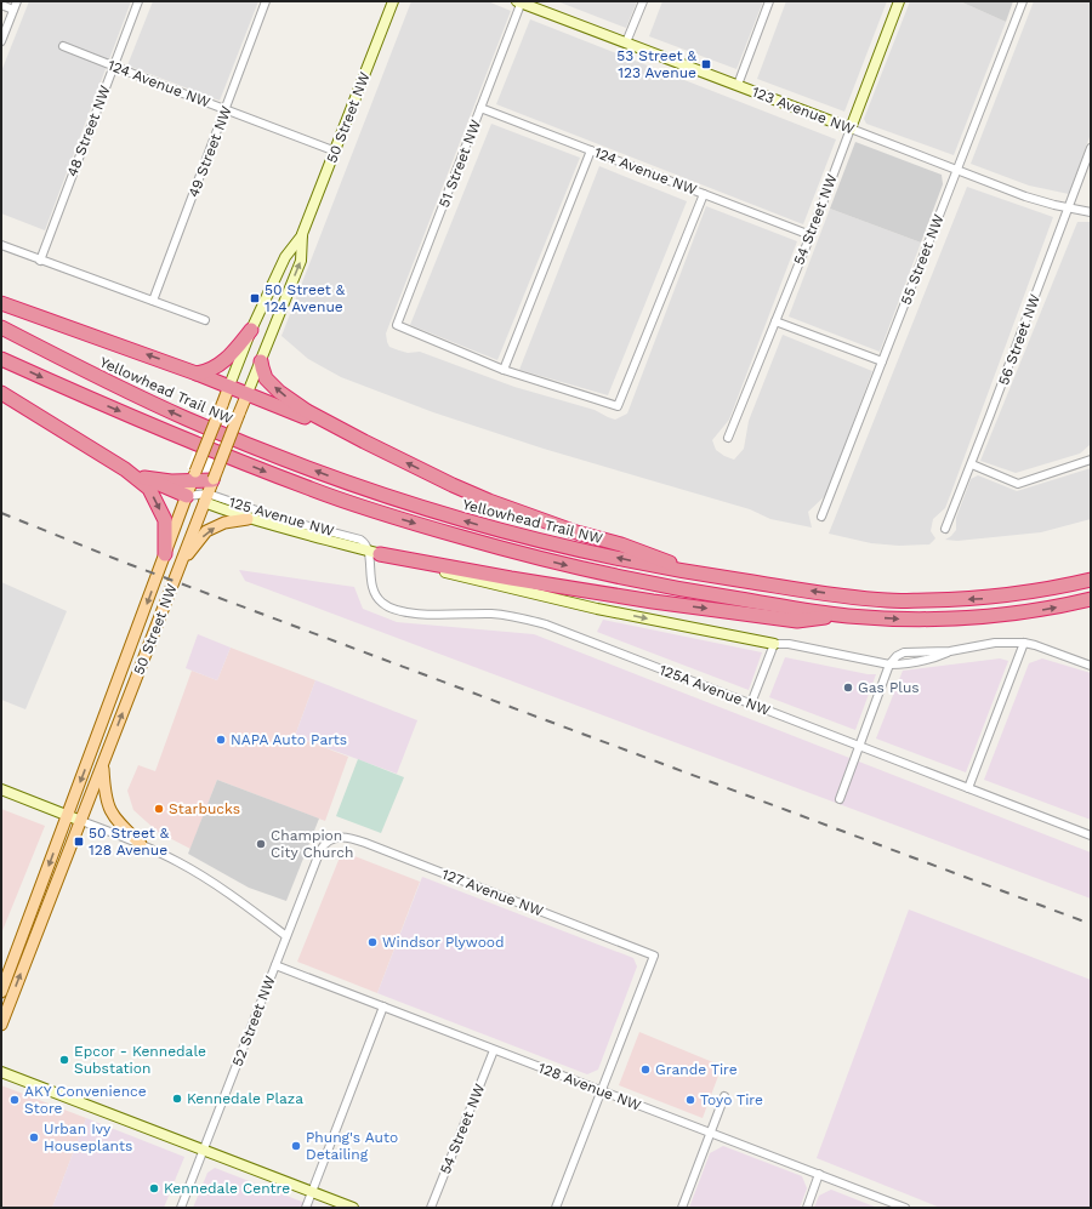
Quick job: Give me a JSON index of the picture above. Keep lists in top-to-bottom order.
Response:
{
  "streets": {
    "highway": ["Yellowhead Trail NW"],
    "main road": ["50 Street NW"],
    "street": [
      "124 Avenue NW",
      "123 Avenue NW",
      "48 Street NW",
      "49 Street NW",
      "51 Street NW",
      "54 Street NW",
      "55 Street NW",
      "56 Street NW",
      "125 Avenue NW",
      "125A Avenue NW",
      "127 Avenue NW",
      "52 Street NW",
      "128 Avenue NW"
    ]
  },
  "crossings": [
    ["124 Avenue NW", "50 Street NW"],
    ["124 Avenue NW", "48 Street NW"],
    ["124 Avenue NW", "49 Street NW"],
    ["124 Avenue NW", "51 Street NW"],
    ["124 Avenue NW", "54 Street NW"],
    ["123 Avenue NW", "51 Street NW"],
    ["123 Avenue NW", "54 Street NW"],
    ["123 Avenue NW", "55 Street NW"],
    ["123 Avenue NW", "56 Street NW"],
    ["50 Street NW", "125 Avenue NW"],
    ["54 Street NW", "128 Avenue NW"],
    ["125 Avenue NW", "125A Avenue NW"],
    ["127 Avenue NW", "52 Street NW"],
    ["127 Avenue NW", "128 Avenue NW"],
    ["52 Street NW", "128 Avenue NW"]
  ],
  "places": {
    "transit": ["53 Street & 123 Avenue", "50 Street & 124 Avenue", "50 Street & 128 Avenue"],
    "other": [
      "Gas Plus",
      "NAPA Auto Parts",
      "Starbucks",
      "Champion City Church",
      "Windsor Plywood",
      "Epcor - Kennedale Substation",
      "Grande Tire",
      "Kennedale Plaza",
      "AKY Convenience Store",
      "Toyo Tire",
      "Urban Ivy Houseplants",
      "Phung's Auto Detailing",
      "Kennedale Centre"
    ]
  }
}
